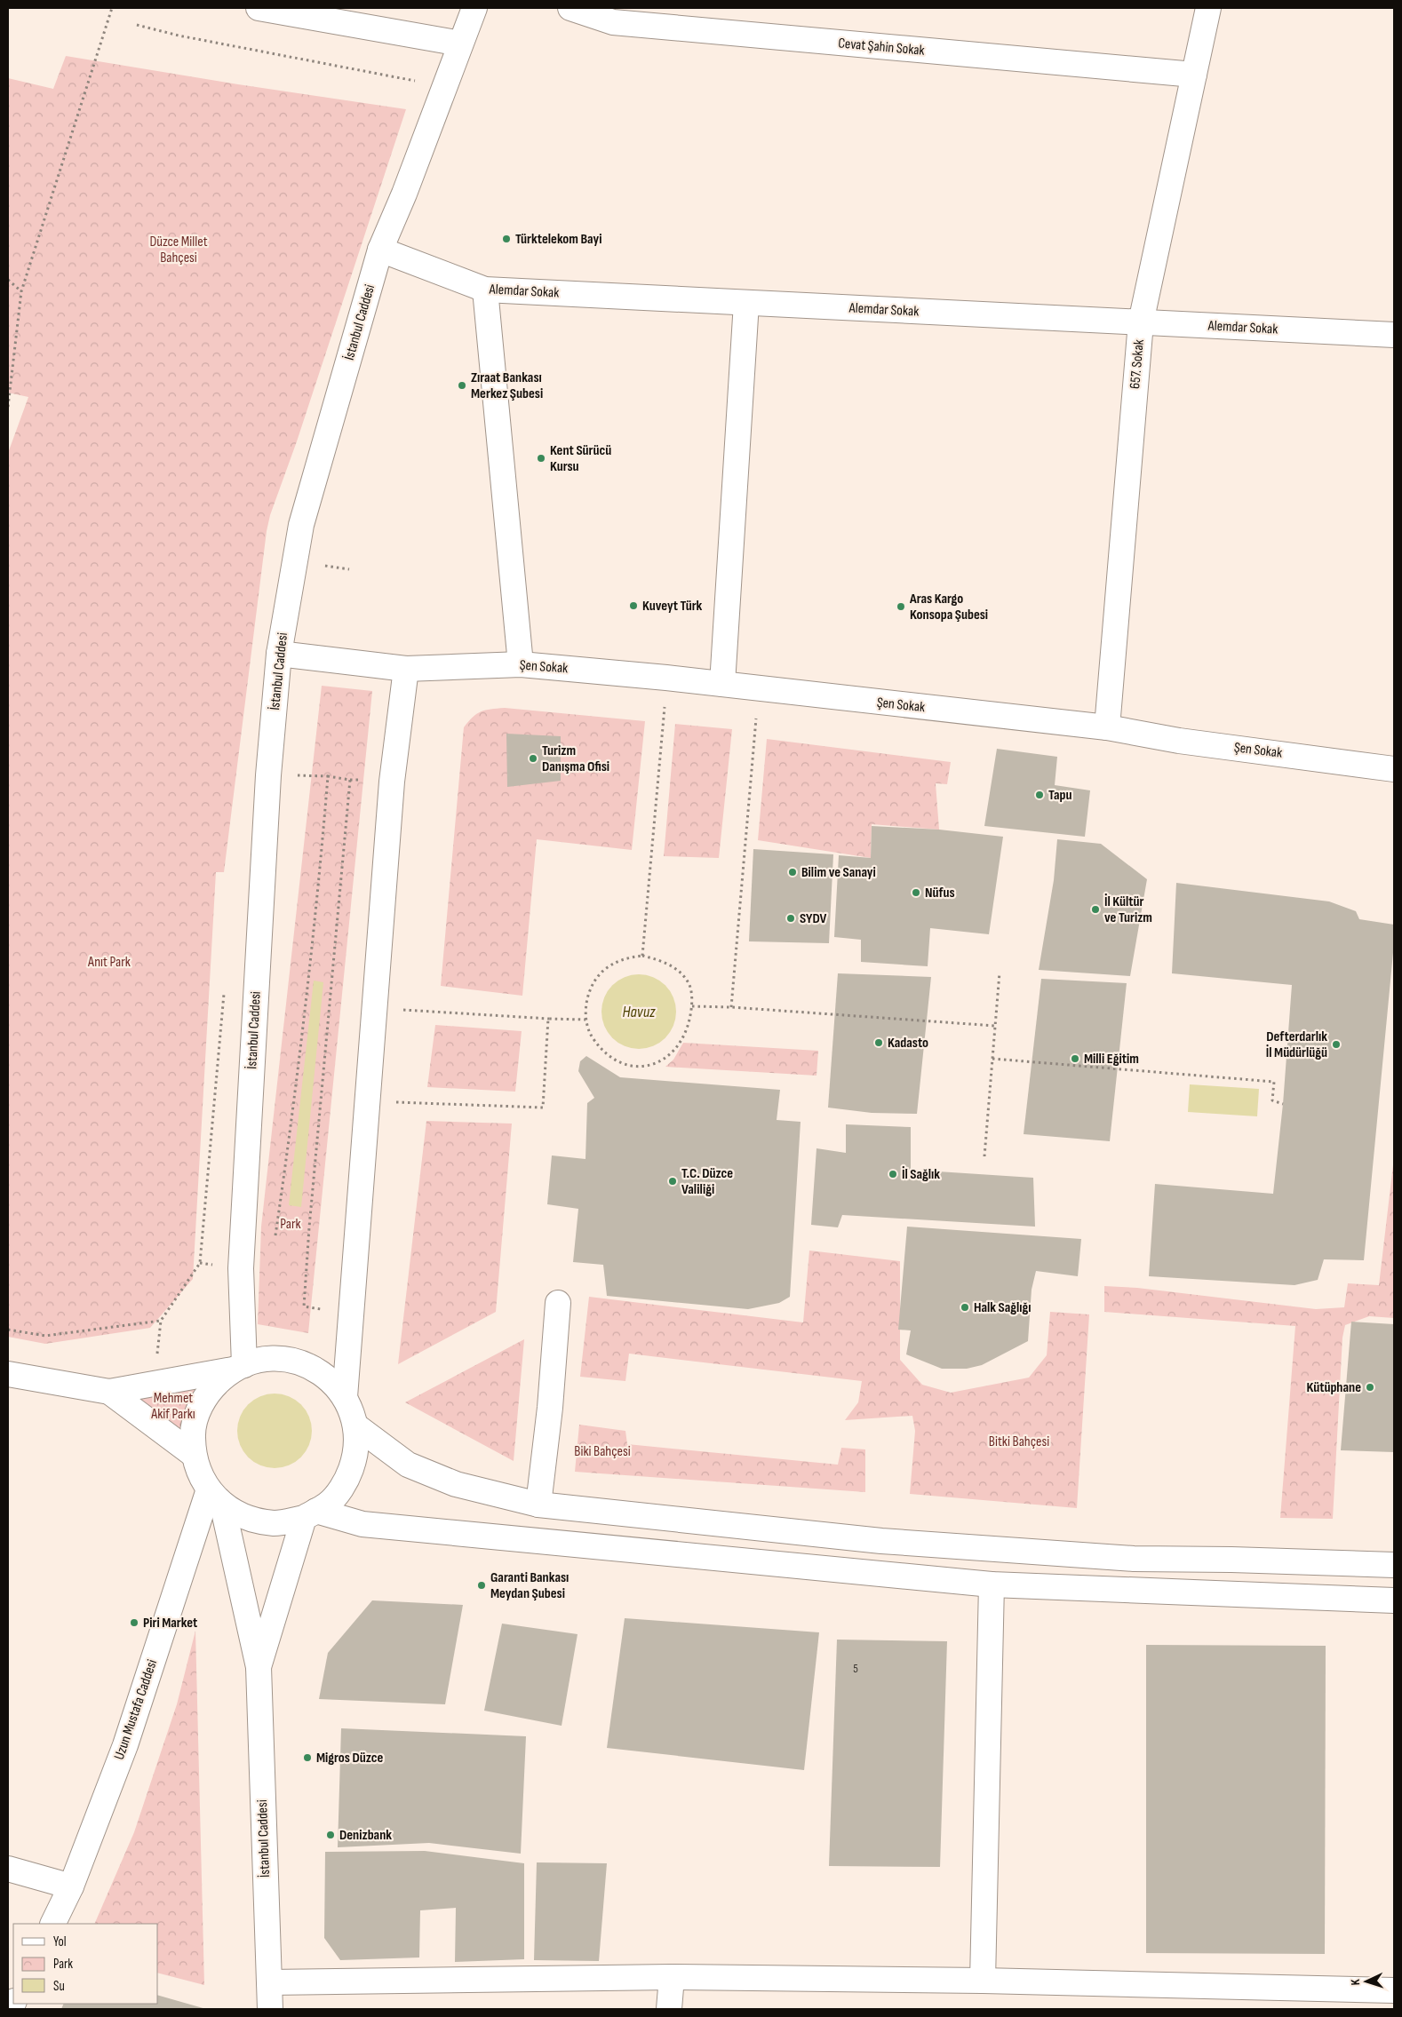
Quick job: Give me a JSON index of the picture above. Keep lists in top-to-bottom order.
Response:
{
  "streets": {
    "main road": [
      "Cevat Şahin Sokak",
      "Alemdar Sokak",
      "İstanbul Caddesi",
      "657. Sokak",
      "Şen Sokak",
      "Uzun Mustafa Caddesi"
    ]
  },
  "crossings": [
    ["Cevat Şahin Sokak", "657. Sokak"],
    ["Alemdar Sokak", "İstanbul Caddesi"],
    ["Alemdar Sokak", "657. Sokak"],
    ["İstanbul Caddesi", "Şen Sokak"],
    ["657. Sokak", "Şen Sokak"]
  ],
  "water": ["Havuz"],
  "parks": [
    "Düzce Millet Bahçesi",
    "Anıt Park",
    "Park",
    "Mehmet Akif Parkı",
    "Bitki Bahçesi",
    "Biki Bahçesi"
  ],
  "places": [
    "Türktelekom Bayi",
    "Zıraat Bankası Merkez Şubesi",
    "Kent Sürücü Kursu",
    "Kuveyt Türk",
    "Aras Kargo Konsopa Şubesi",
    "Turizm Danışma Ofisi",
    "Tapu",
    "Bilim ve Sanayi",
    "Nüfus",
    "İl Kültür ve Turizm",
    "SYDV",
    "Kadasto",
    "Defterdarlık İl Müdürlüğü",
    "Milli Eğitim",
    "İl Sağlık",
    "T.C. Düzce Valiliği",
    "Halk Sağlığı",
    "Kütüphane",
    "Garanti Bankası Meydan Şubesi",
    "Piri Market",
    "Migros Düzce",
    "Denizbank"
  ],
  "house_numbers": ["5"],
  "legend": ["Yol", "Park", "Su"],
  "north": "left"
}
